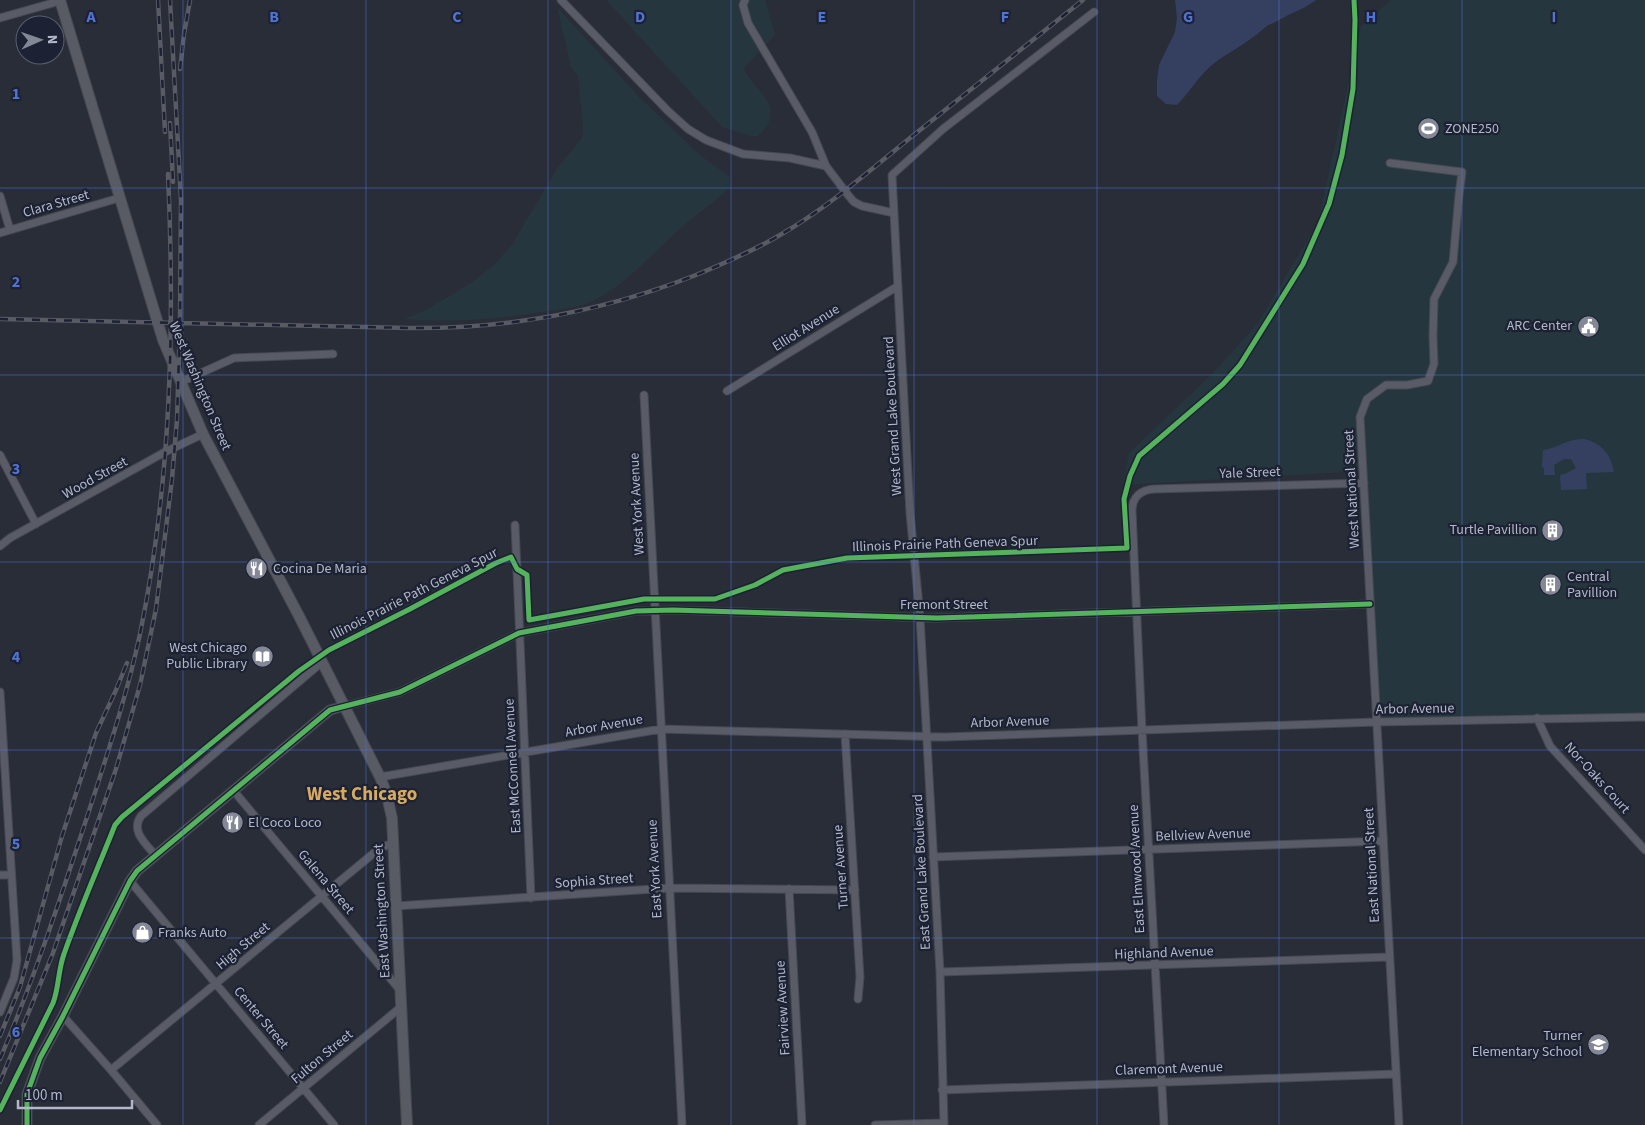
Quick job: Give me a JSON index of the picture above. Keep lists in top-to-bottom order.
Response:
{
  "streets": {
    "main road": ["West Washington Street", "East Washington Street"],
    "street": [
      "Clara Street",
      "Elliot Avenue",
      "West Grand Lake Boulevard",
      "Yale Street",
      "Wood Street",
      "West National Street",
      "West York Avenue",
      "Fremont Street",
      "Arbor Avenue",
      "East McConnell Avenue",
      "Nor-Oaks Court",
      "Bellview Avenue",
      "East National Street",
      "Turner Avenue",
      "East York Avenue",
      "East Elmwood Avenue",
      "East Grand Lake Boulevard",
      "Sophia Street",
      "Galena Street",
      "High Street",
      "Highland Avenue",
      "Fairview Avenue",
      "Center Street",
      "Fulton Street",
      "Claremont Avenue"
    ],
    "cycle path": ["Illinois Prairie Path Geneva Spur"]
  },
  "crossings": [
    ["Clara Street", "West Washington Street"],
    ["Elliot Avenue", "West Grand Lake Boulevard"],
    ["West Washington Street", "Wood Street"],
    ["West Washington Street", "Fremont Street"],
    ["West Washington Street", "East Washington Street"],
    ["West Grand Lake Boulevard", "Fremont Street"],
    ["West Grand Lake Boulevard", "East Grand Lake Boulevard"],
    ["Yale Street", "West National Street"],
    ["Yale Street", "East Elmwood Avenue"],
    ["West National Street", "Fremont Street"],
    ["West National Street", "East National Street"],
    ["West York Avenue", "Fremont Street"],
    ["West York Avenue", "East York Avenue"],
    ["Fremont Street", "East McConnell Avenue"],
    ["Fremont Street", "East National Street"],
    ["Fremont Street", "East York Avenue"],
    ["Fremont Street", "East Elmwood Avenue"],
    ["Fremont Street", "East Grand Lake Boulevard"],
    ["Fremont Street", "East Washington Street"],
    ["Arbor Avenue", "East McConnell Avenue"],
    ["Arbor Avenue", "Nor-Oaks Court"],
    ["Arbor Avenue", "East National Street"],
    ["Arbor Avenue", "Turner Avenue"],
    ["Arbor Avenue", "East York Avenue"],
    ["Arbor Avenue", "East Elmwood Avenue"],
    ["Arbor Avenue", "East Grand Lake Boulevard"],
    ["Arbor Avenue", "East Washington Street"],
    ["East McConnell Avenue", "Sophia Street"],
    ["Bellview Avenue", "East National Street"],
    ["Bellview Avenue", "East Elmwood Avenue"],
    ["Bellview Avenue", "East Grand Lake Boulevard"],
    ["East National Street", "Highland Avenue"],
    ["East National Street", "Claremont Avenue"],
    ["Turner Avenue", "Sophia Street"],
    ["East York Avenue", "Sophia Street"],
    ["East Elmwood Avenue", "Highland Avenue"],
    ["East Elmwood Avenue", "Claremont Avenue"],
    ["East Grand Lake Boulevard", "Highland Avenue"],
    ["East Grand Lake Boulevard", "Claremont Avenue"],
    ["Sophia Street", "East Washington Street"],
    ["Sophia Street", "Fairview Avenue"],
    ["Galena Street", "East Washington Street"],
    ["Galena Street", "High Street"],
    ["East Washington Street", "High Street"],
    ["East Washington Street", "Fulton Street"],
    ["High Street", "Center Street"],
    ["Center Street", "Fulton Street"]
  ],
  "districts": ["West Chicago"],
  "places": {
    "sports": ["ZONE250"],
    "public building": ["ARC Center"],
    "building": ["Turtle Pavillion", "Central Pavillion"],
    "restaurant": ["Cocina De Maria", "El Coco Loco"],
    "library": ["West Chicago Public Library"],
    "shop": ["Franks Auto"],
    "school or university": ["Turner Elementary School"]
  },
  "scale_bar": "100 m",
  "north": "right",
  "grid": {
    "columns": [
      "A",
      "B",
      "C",
      "D",
      "E",
      "F",
      "G",
      "H",
      "I"
    ],
    "rows": [
      "1",
      "2",
      "3",
      "4",
      "5",
      "6"
    ]
  }
}
